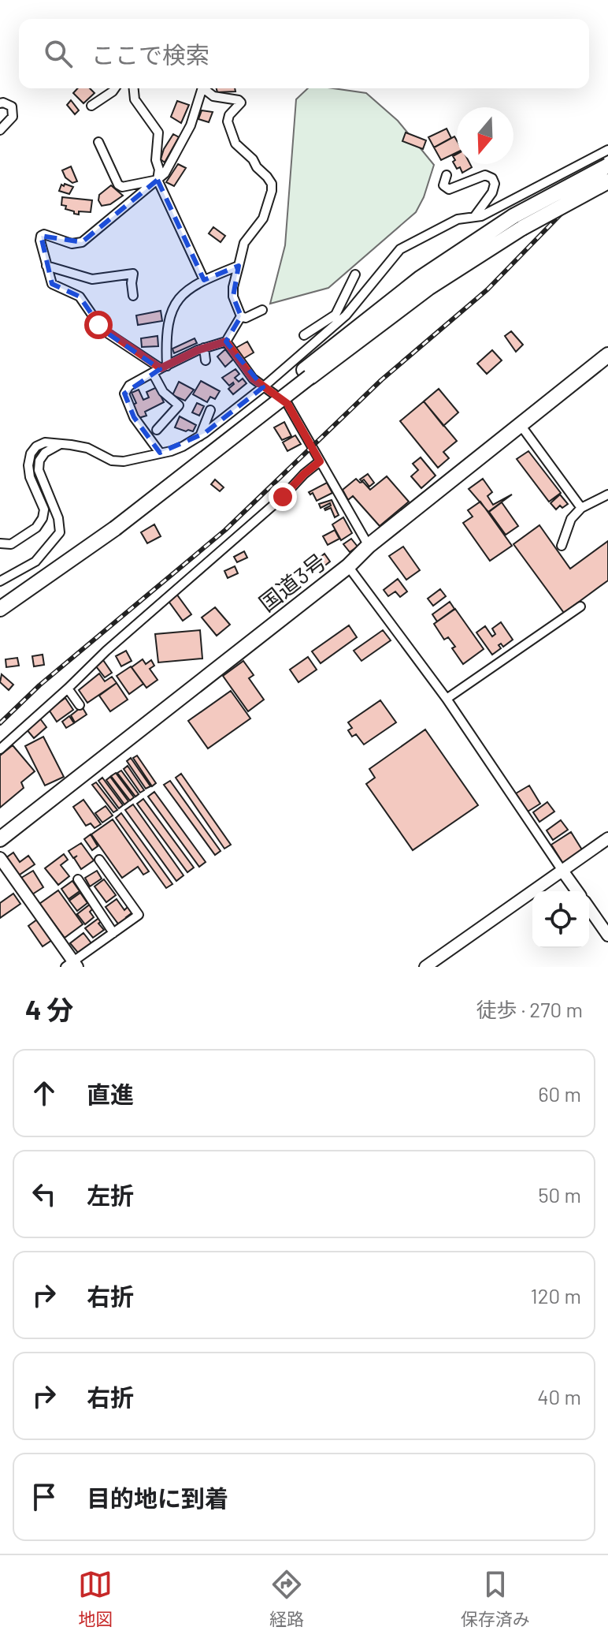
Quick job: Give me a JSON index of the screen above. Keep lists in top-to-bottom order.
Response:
{
  "streets": {
    "highway": ["国道3号"]
  },
  "north": "bottom",
  "page": {
    "search": "ここで検索",
    "heading": ["4 分", "徒歩 · 270 m"],
    "list": [
      ["直進", "60 m"],
      ["左折", "50 m"],
      ["右折", "120 m"],
      ["右折", "40 m"],
      "目的地に到着"
    ],
    "nav": ["地図", "経路", "保存済み"]
  }
}
